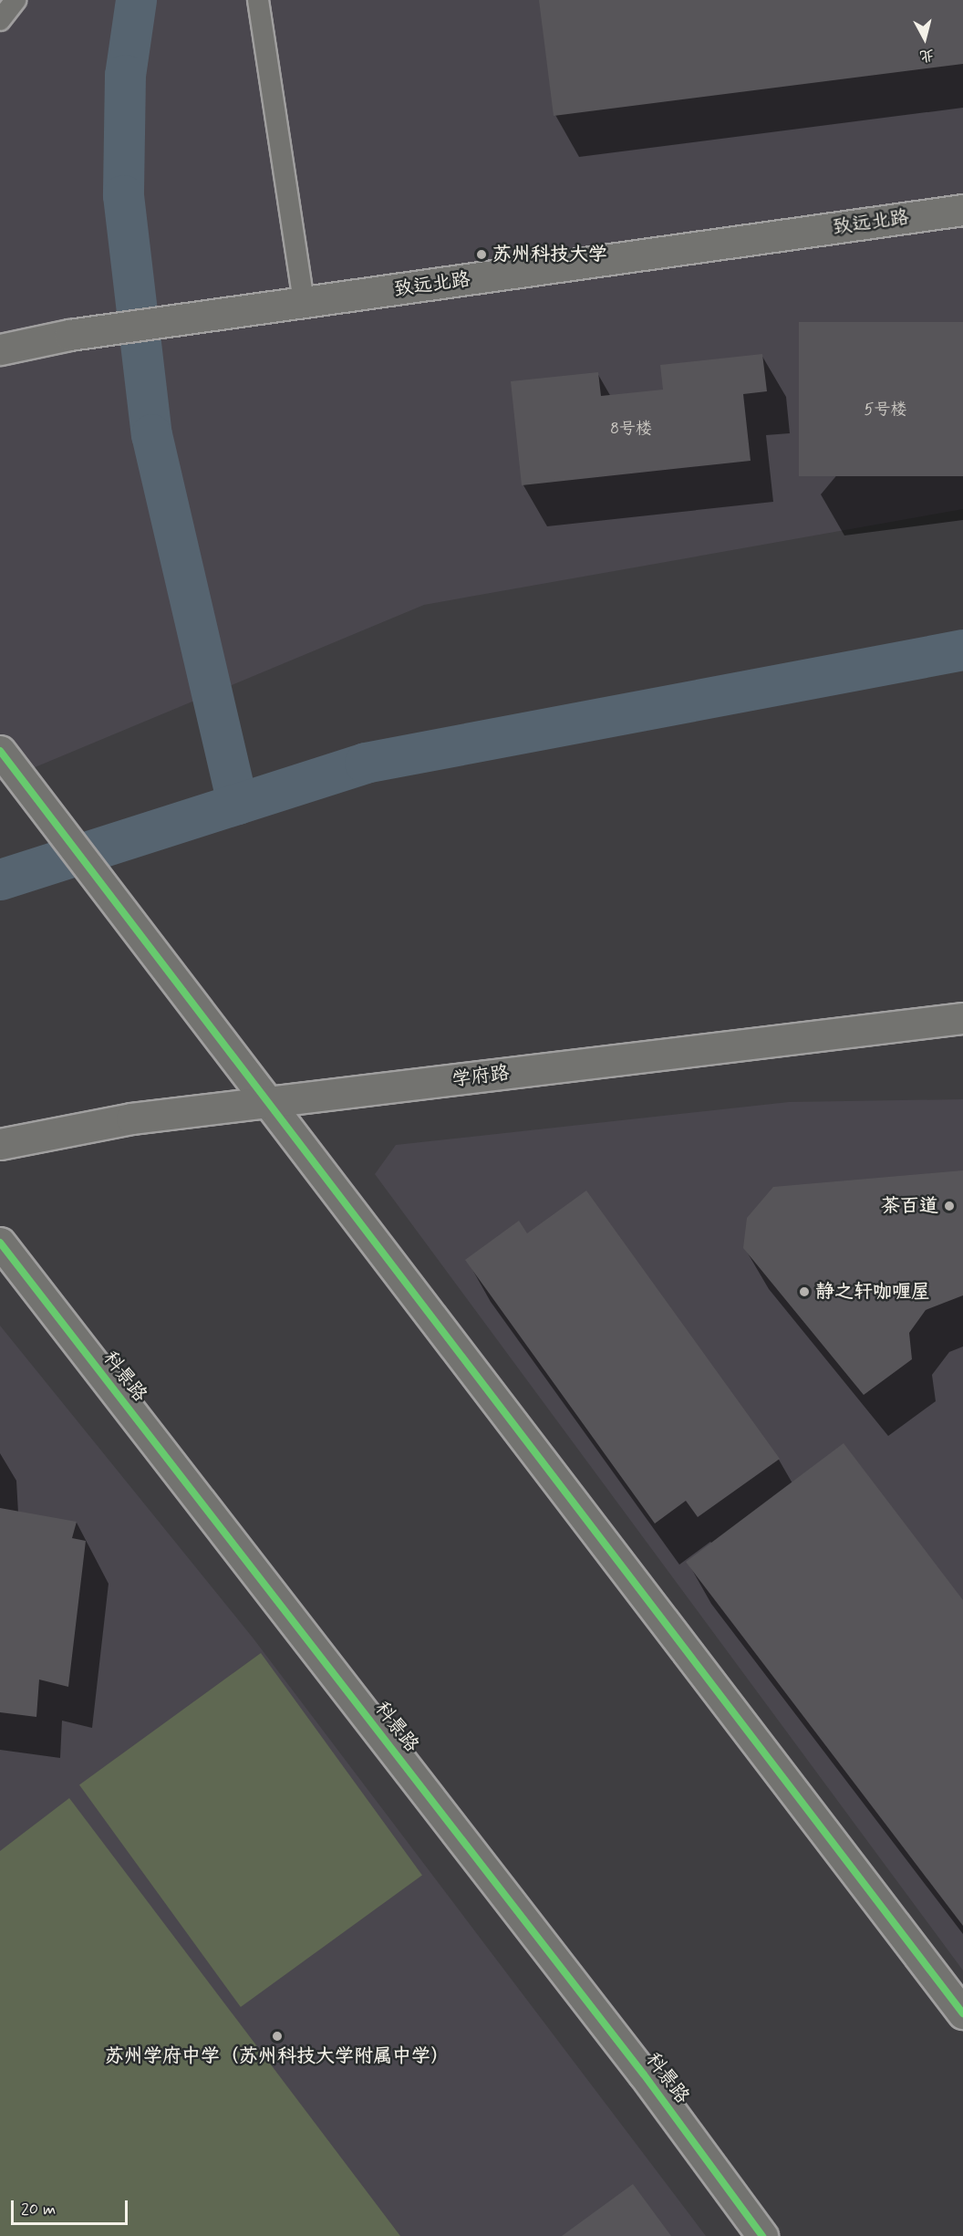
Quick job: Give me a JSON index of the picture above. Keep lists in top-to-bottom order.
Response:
{
  "streets": {
    "street": ["致远北路", "学府路", "科景路"]
  },
  "places": [
    "苏州科技大学",
    "茶百道",
    "静之轩咖喱屋",
    "苏州学府中学（苏州科技大学附属中学）"
  ],
  "house_numbers": ["5号楼", "8号楼"],
  "scale_bar": "20 m",
  "north": "bottom"
}
